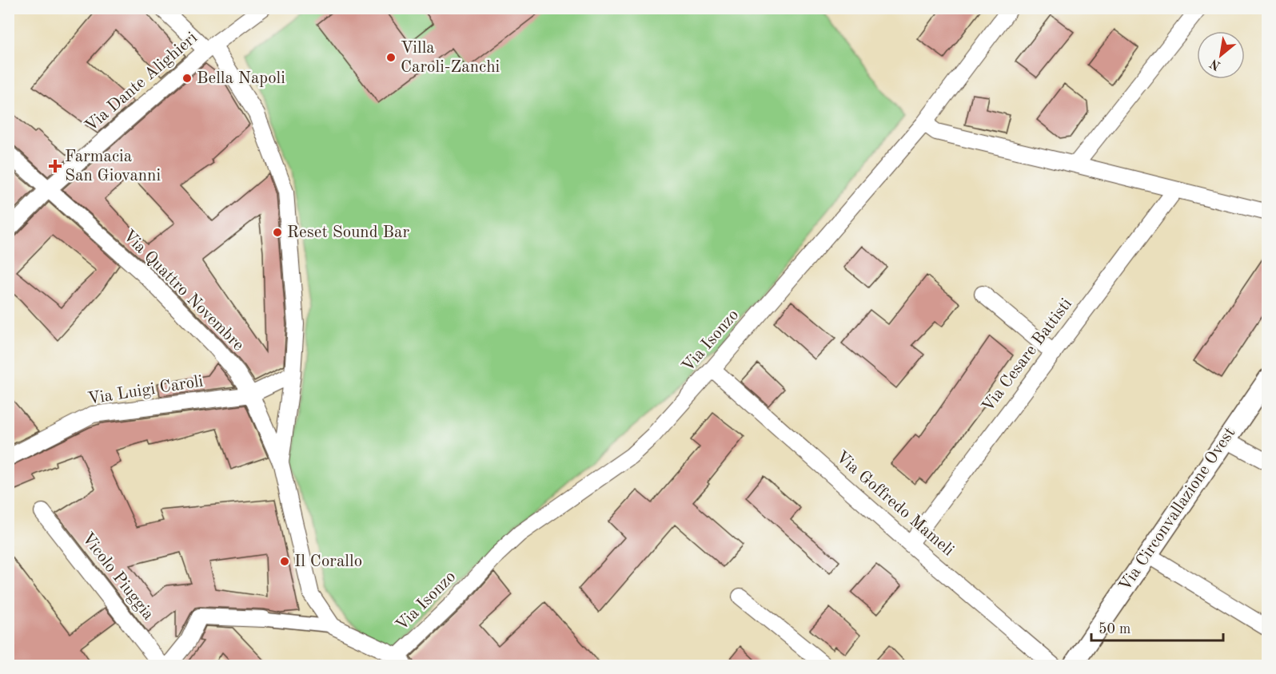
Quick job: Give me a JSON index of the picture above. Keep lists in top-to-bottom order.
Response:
{
  "streets": {
    "street": [
      "Via Dante Alighieri",
      "Via Quattro Novembre",
      "Via Isonzo",
      "Via Cesare Battisti",
      "Via Luigi Caroli",
      "Via Goffredo Mameli",
      "Via Circonvallazione Ovest",
      "Vicolo Piuggia"
    ]
  },
  "crossings": [
    ["Via Dante Alighieri", "Via Quattro Novembre"],
    ["Via Quattro Novembre", "Via Luigi Caroli"],
    ["Via Isonzo", "Via Goffredo Mameli"],
    ["Via Cesare Battisti", "Via Goffredo Mameli"]
  ],
  "places": {
    "other": [
      "Villa Caroli-Zanchi",
      "Bella Napoli",
      "Reset Sound Bar",
      "Il Corallo"
    ],
    "health": ["Farmacia San Giovanni"]
  },
  "scale_bar": "50 m",
  "north": "bottom left"
}
